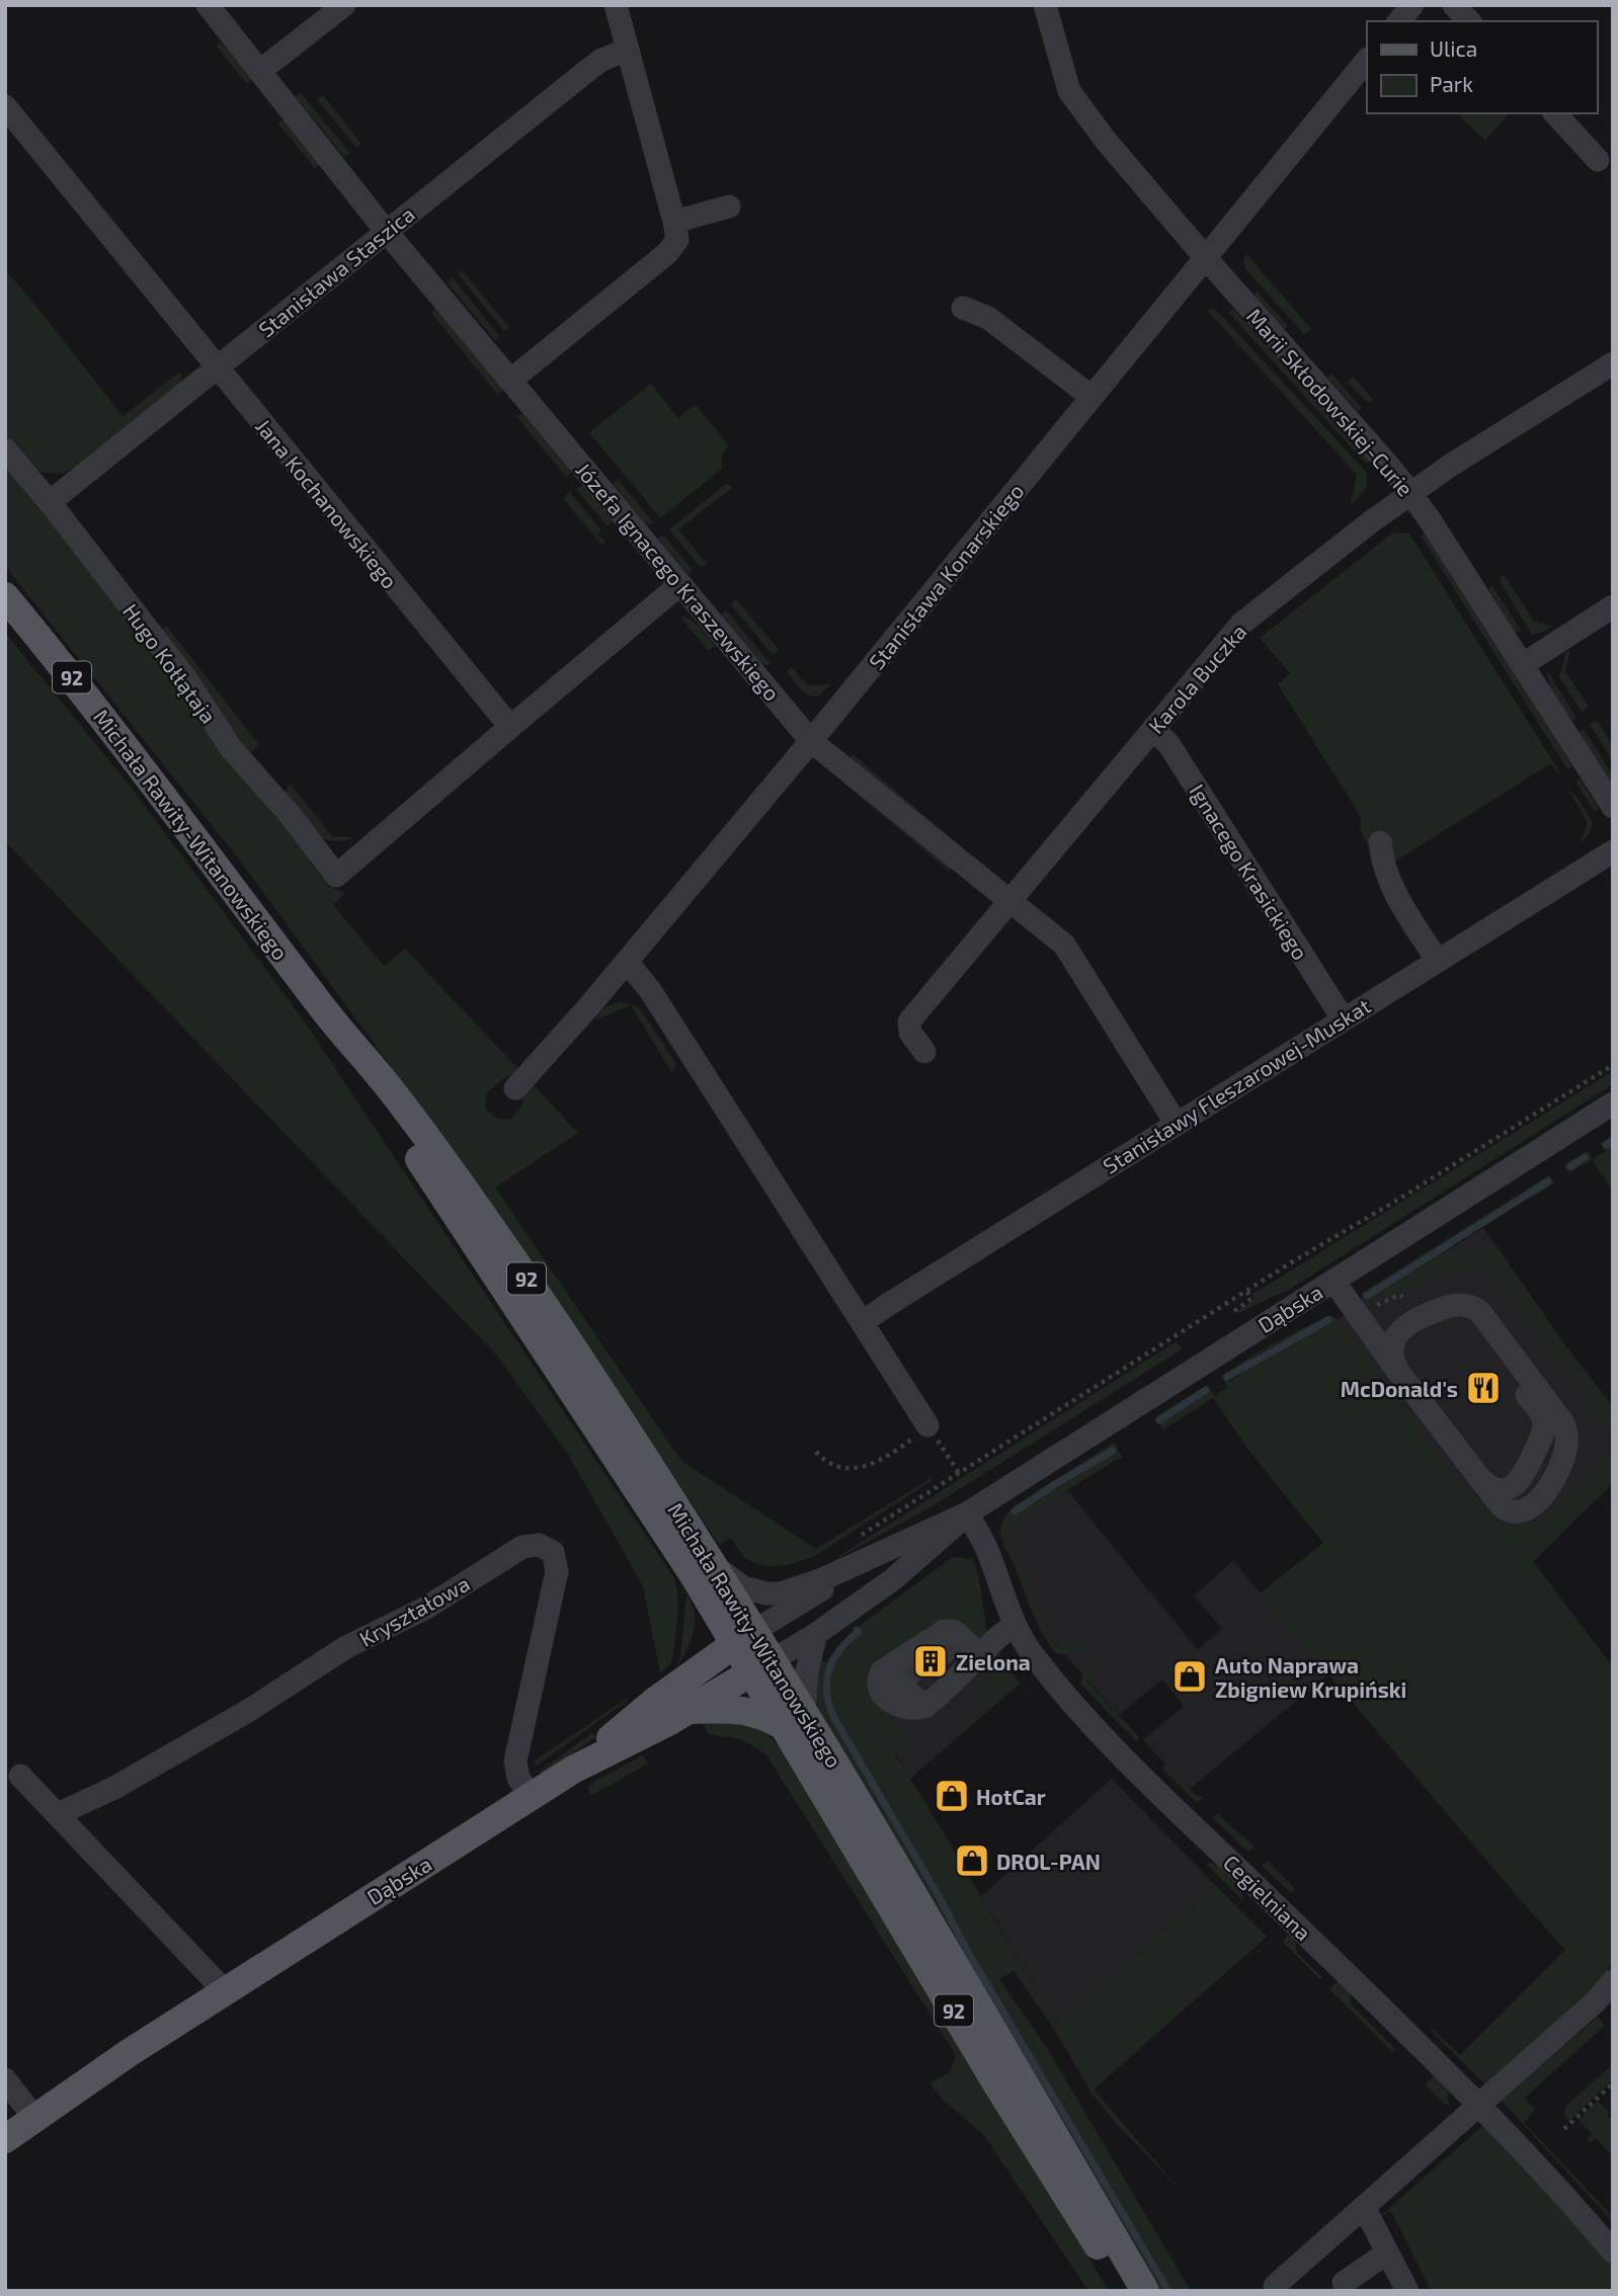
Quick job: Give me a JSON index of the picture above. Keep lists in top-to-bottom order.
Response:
{
  "streets": {
    "main road": ["92", "Michała Rawity-Witanowskiego", "Dąbska"],
    "street": [
      "Stanisława Staszica",
      "Marii Skłodowskiej-Curie",
      "Jana Kochanowskiego",
      "Stanisława Konarskiego",
      "Józefa Ignacego Kraszewskiego",
      "Hugo Kołłątaja",
      "Karola Buczka",
      "Ignacego Krasickiego",
      "Stanisławy Fleszarowej-Muskat",
      "Kryształowa",
      "Cegielniana"
    ]
  },
  "crossings": [
    ["Stanisława Staszica", "Jana Kochanowskiego"],
    ["Stanisława Staszica", "Józefa Ignacego Kraszewskiego"],
    ["Stanisława Staszica", "Hugo Kołłątaja"],
    ["Marii Skłodowskiej-Curie", "Stanisława Konarskiego"],
    ["Marii Skłodowskiej-Curie", "Karola Buczka"],
    ["Jana Kochanowskiego", "Hugo Kołłątaja"],
    ["Stanisława Konarskiego", "Józefa Ignacego Kraszewskiego"],
    ["Józefa Ignacego Kraszewskiego", "Karola Buczka"],
    ["Józefa Ignacego Kraszewskiego", "Stanisławy Fleszarowej-Muskat"],
    ["Karola Buczka", "Ignacego Krasickiego"],
    ["Michała Rawity-Witanowskiego", "Dąbska"],
    ["Ignacego Krasickiego", "Stanisławy Fleszarowej-Muskat"],
    ["Dąbska", "Kryształowa"],
    ["Dąbska", "Cegielniana"]
  ],
  "places": {
    "restaurant": ["McDonald's"],
    "building": ["Zielona"],
    "shop": ["Auto Naprawa Zbigniew Krupiński", "HotCar", "DROL-PAN"]
  },
  "legend": ["Ulica", "Park"]
}
